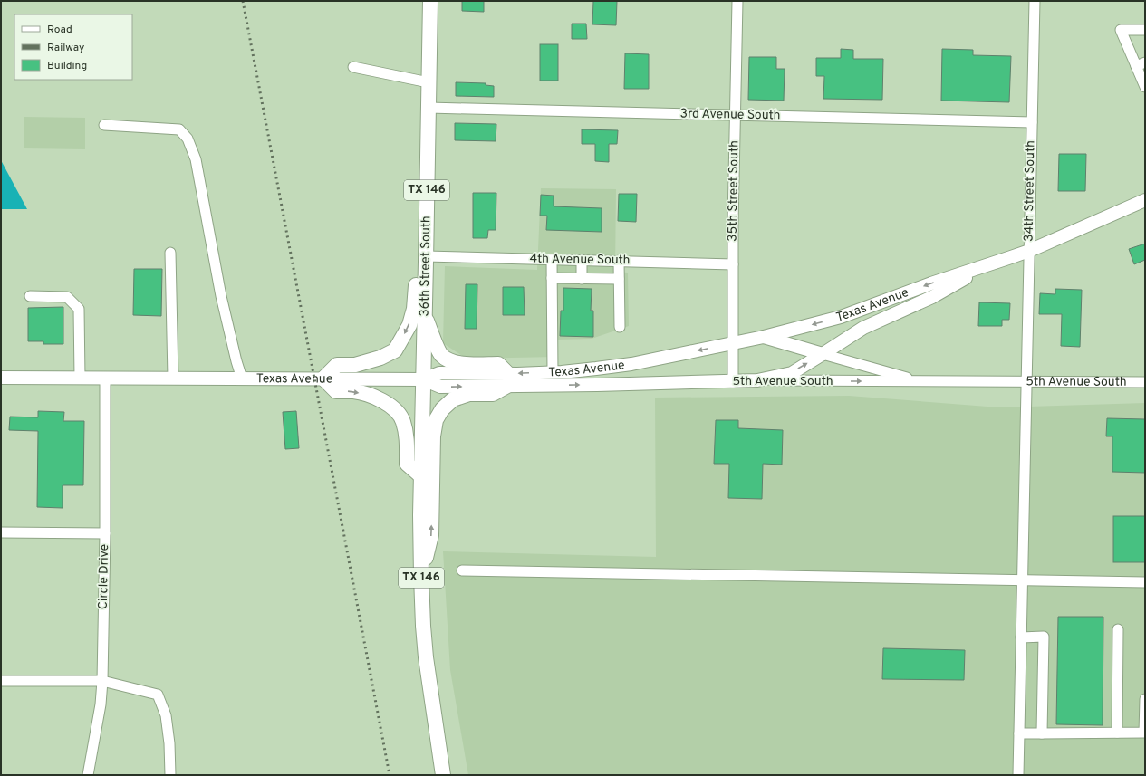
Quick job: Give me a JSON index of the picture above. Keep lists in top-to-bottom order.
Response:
{
  "streets": {
    "highway": ["TX 146", "36th Street South"],
    "main road": ["Texas Avenue", "5th Avenue South"],
    "street": [
      "3rd Avenue South",
      "35th Street South",
      "34th Street South",
      "4th Avenue South",
      "Circle Drive"
    ]
  },
  "crossings": [
    ["3rd Avenue South", "35th Street South"],
    ["3rd Avenue South", "34th Street South"],
    ["3rd Avenue South", "36th Street South"],
    ["TX 146", "36th Street South"],
    ["TX 146", "Texas Avenue"],
    ["TX 146", "5th Avenue South"],
    ["35th Street South", "4th Avenue South"],
    ["35th Street South", "Texas Avenue"],
    ["35th Street South", "5th Avenue South"],
    ["34th Street South", "Texas Avenue"],
    ["34th Street South", "5th Avenue South"],
    ["4th Avenue South", "36th Street South"],
    ["36th Street South", "Texas Avenue"],
    ["36th Street South", "5th Avenue South"],
    ["Texas Avenue", "5th Avenue South"],
    ["Texas Avenue", "Circle Drive"]
  ],
  "legend": ["Road", "Railway", "Building"]
}
